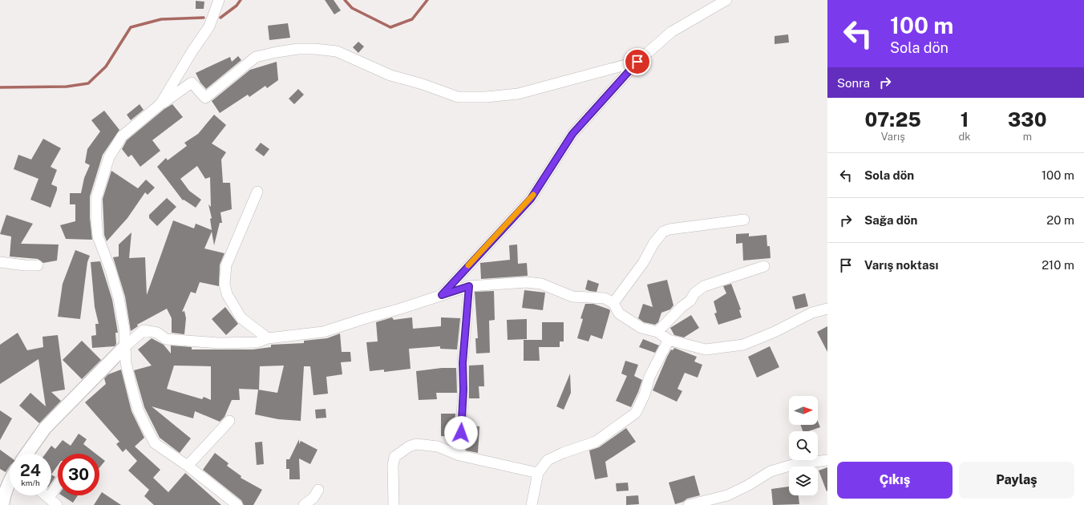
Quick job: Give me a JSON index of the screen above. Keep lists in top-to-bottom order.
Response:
{
  "north": "right",
  "page": {
    "turn": ["100 m", "Sola dön"],
    "then": "Sonra",
    "eta": [
      "07:25",
      "Varış",
      "1",
      "dk",
      "330",
      "m"
    ],
    "list": [
      {
        "name": "Sola dön",
        "value": "100 m"
      },
      {
        "name": "Sağa dön",
        "value": "20 m"
      },
      {
        "name": "Varış noktası",
        "value": "210 m"
      }
    ],
    "speed": "24 km/h",
    "limit": "30",
    "buttons": ["Çıkış", "Paylaş"]
  }
}
